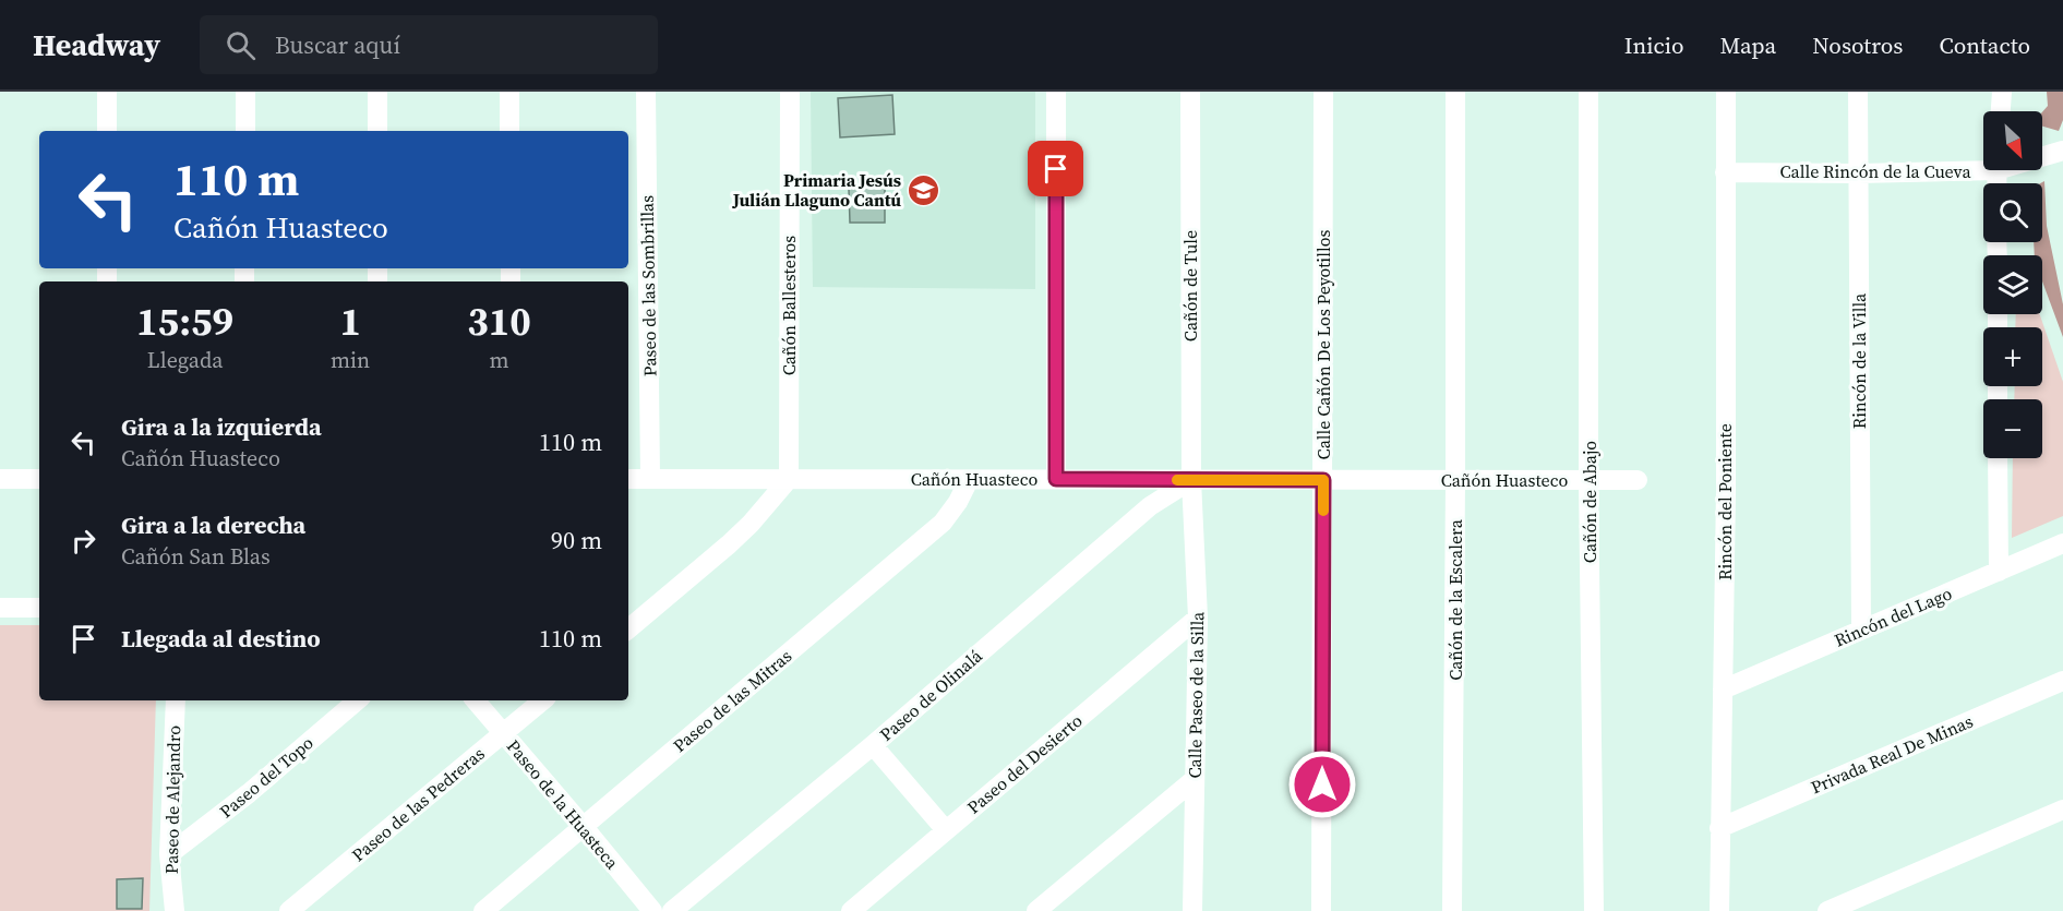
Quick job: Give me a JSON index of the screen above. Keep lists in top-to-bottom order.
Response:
{
  "streets": {
    "street": [
      "Calle Rincón de la Cueva",
      "Paseo de las Sombrillas",
      "Cañón de Tule",
      "Cañón Ballesteros",
      "Calle Cañón De Los Peyotillos",
      "Rincón de la Villa",
      "Cañón Huasteco",
      "Cañón de Abajo",
      "Rincón del Poniente",
      "Cañón de la Escalera",
      "Rincón del Lago",
      "Paseo de Olinalá",
      "Calle Paseo de la Silla",
      "Paseo de las Mitras",
      "Privada Real De Minas",
      "Paseo del Desierto",
      "Paseo del Topo",
      "Paseo de Alejandro",
      "Paseo de las Pedreras",
      "Paseo de la Huasteca"
    ]
  },
  "crossings": [
    ["Calle Rincón de la Cueva", "Rincón de la Villa"],
    ["Calle Rincón de la Cueva", "Rincón del Poniente"],
    ["Paseo de las Sombrillas", "Cañón Huasteco"],
    ["Cañón de Tule", "Cañón Huasteco"],
    ["Cañón de Tule", "Paseo de Olinalá"],
    ["Cañón de Tule", "Calle Paseo de la Silla"],
    ["Cañón Ballesteros", "Cañón Huasteco"],
    ["Calle Cañón De Los Peyotillos", "Cañón Huasteco"],
    ["Rincón de la Villa", "Rincón del Lago"],
    ["Cañón Huasteco", "Cañón de Abajo"],
    ["Cañón Huasteco", "Cañón de la Escalera"],
    ["Cañón Huasteco", "Paseo de Olinalá"],
    ["Cañón Huasteco", "Calle Paseo de la Silla"],
    ["Cañón Huasteco", "Paseo de las Mitras"],
    ["Rincón del Poniente", "Rincón del Lago"],
    ["Rincón del Poniente", "Privada Real De Minas"],
    ["Paseo de Olinalá", "Calle Paseo de la Silla"],
    ["Calle Paseo de la Silla", "Paseo del Desierto"],
    ["Paseo de las Mitras", "Paseo de la Huasteca"],
    ["Paseo del Topo", "Paseo de Alejandro"],
    ["Paseo de las Pedreras", "Paseo de la Huasteca"]
  ],
  "places": {
    "school or university": ["Primaria Jesús Julián Llaguno Cantú"]
  },
  "north": "bottom right",
  "page": {
    "header": "Headway",
    "search": "Buscar aquí",
    "nav": [
      "Inicio",
      "Mapa",
      "Nosotros",
      "Contacto"
    ],
    "map_buttons": ["+", "−"],
    "turn": ["110 m", "Cañón Huasteco"],
    "eta": [
      "15:59",
      "Llegada",
      "1",
      "min",
      "310",
      "m"
    ],
    "list": [
      {
        "name": "Gira a la izquierda",
        "note": "Cañón Huasteco",
        "value": "110 m"
      },
      {
        "name": "Gira a la derecha",
        "note": "Cañón San Blas",
        "value": "90 m"
      },
      {
        "name": "Llegada al destino",
        "value": "110 m"
      }
    ]
  }
}
